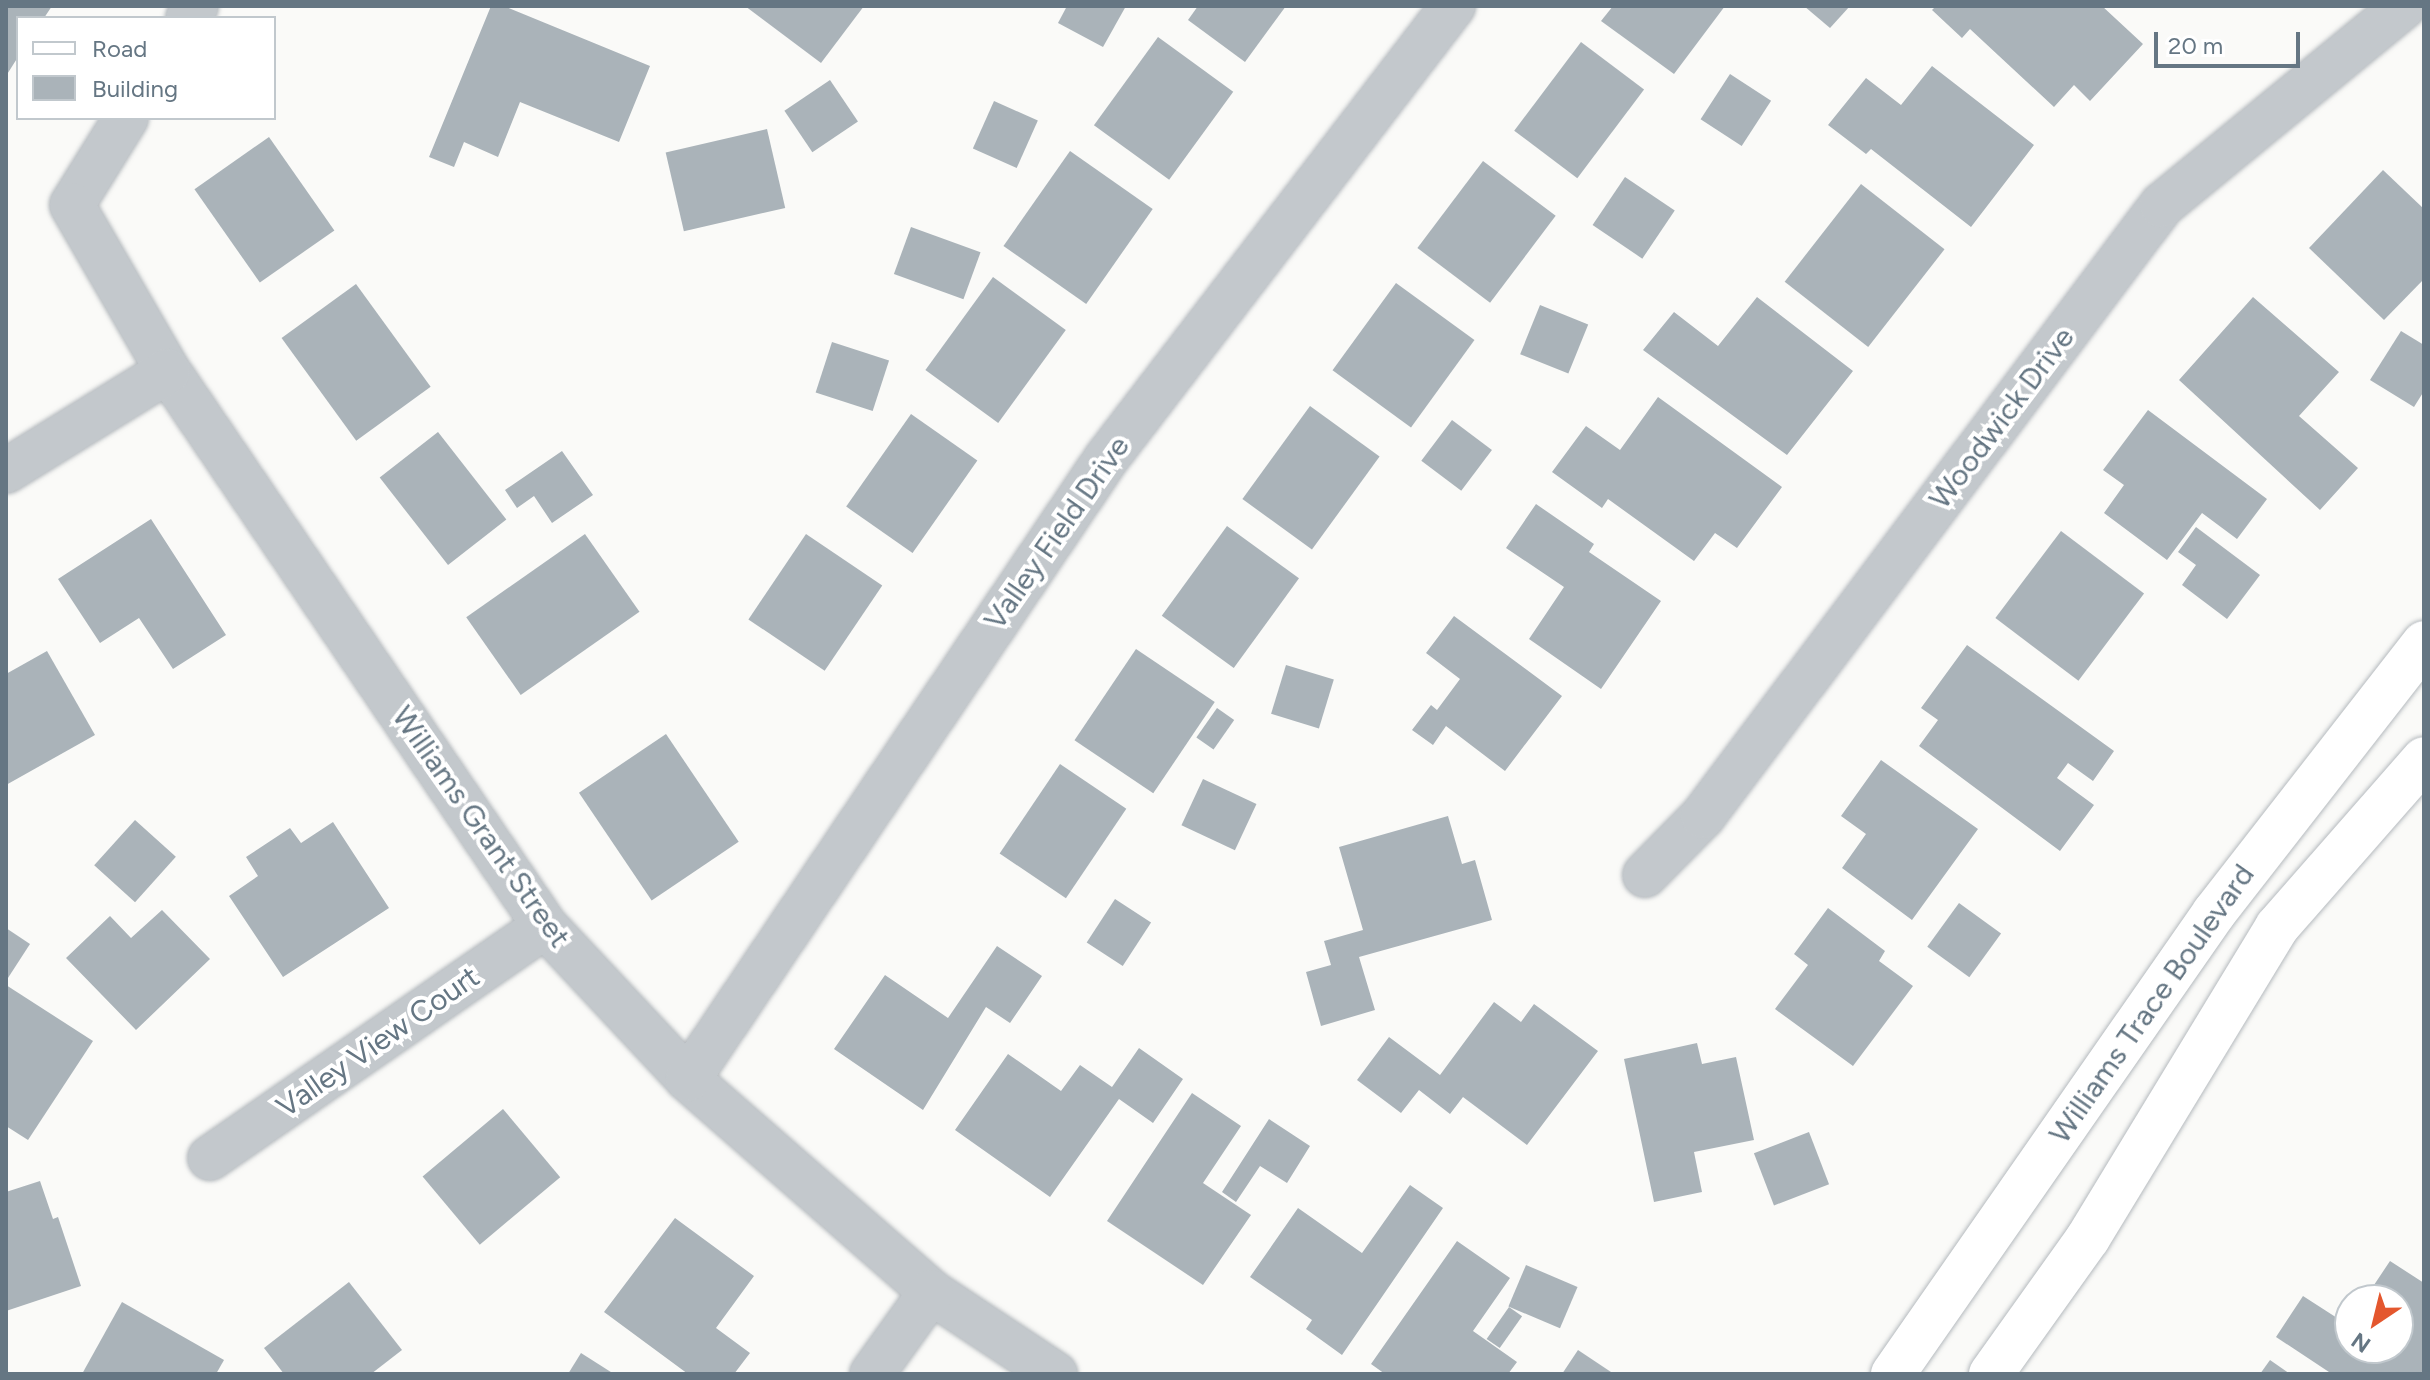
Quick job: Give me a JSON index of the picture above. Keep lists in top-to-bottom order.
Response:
{
  "streets": {
    "main road": ["Williams Trace Boulevard"],
    "street": [
      "Woodwick Drive",
      "Valley Field Drive",
      "Williams Grant Street",
      "Valley View Court"
    ]
  },
  "crossings": [
    ["Valley Field Drive", "Williams Grant Street"],
    ["Williams Grant Street", "Valley View Court"]
  ],
  "legend": ["Road", "Building"],
  "scale_bar": "20 m",
  "north": "bottom left"
}
